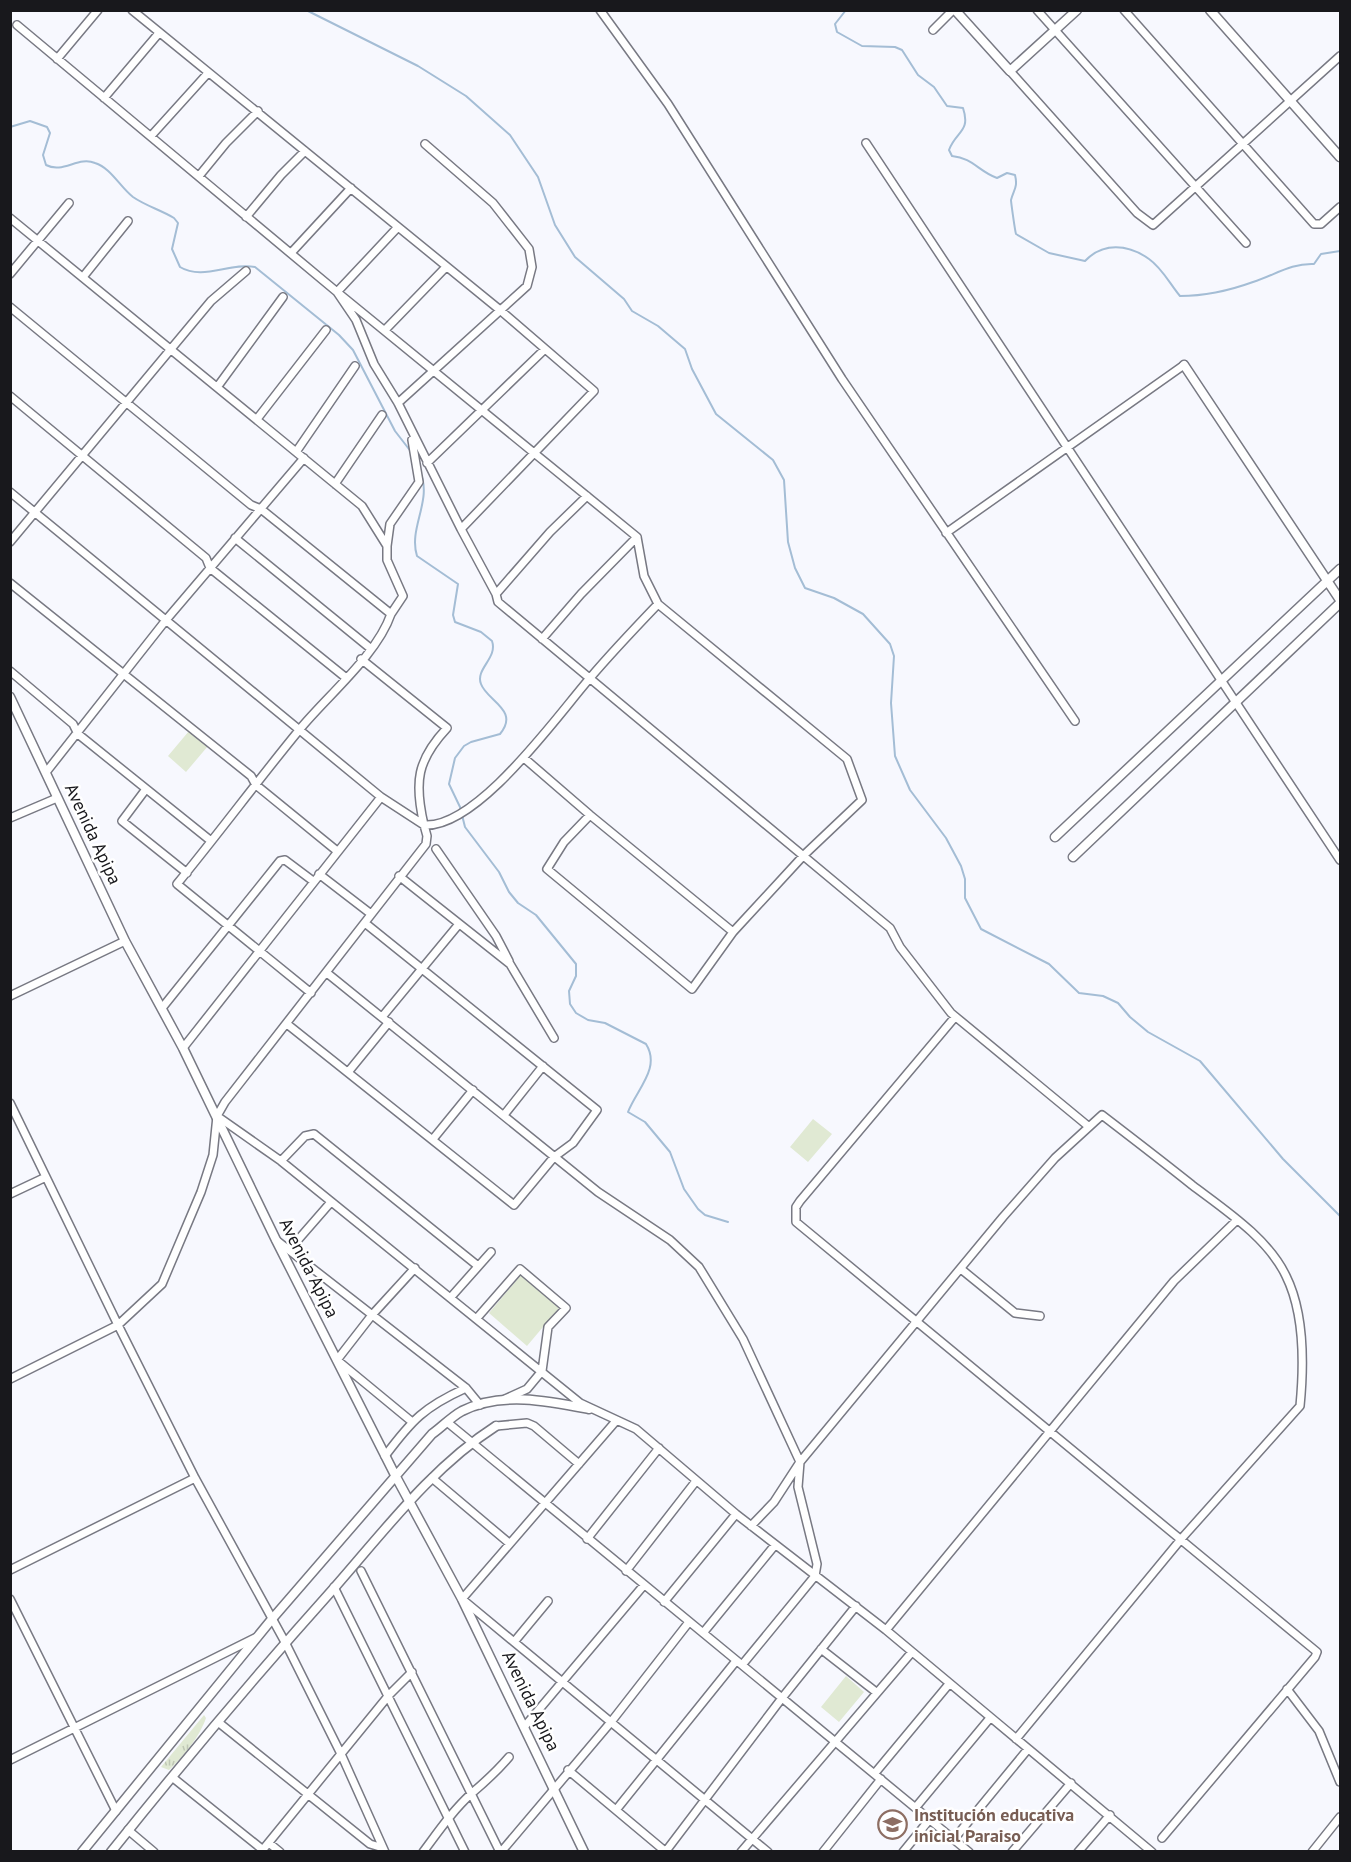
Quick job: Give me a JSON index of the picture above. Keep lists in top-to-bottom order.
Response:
{
  "streets": {
    "street": ["Avenida Apipa"]
  },
  "places": {
    "school or university": ["Institución educativa inicial Paraiso"]
  }
}
